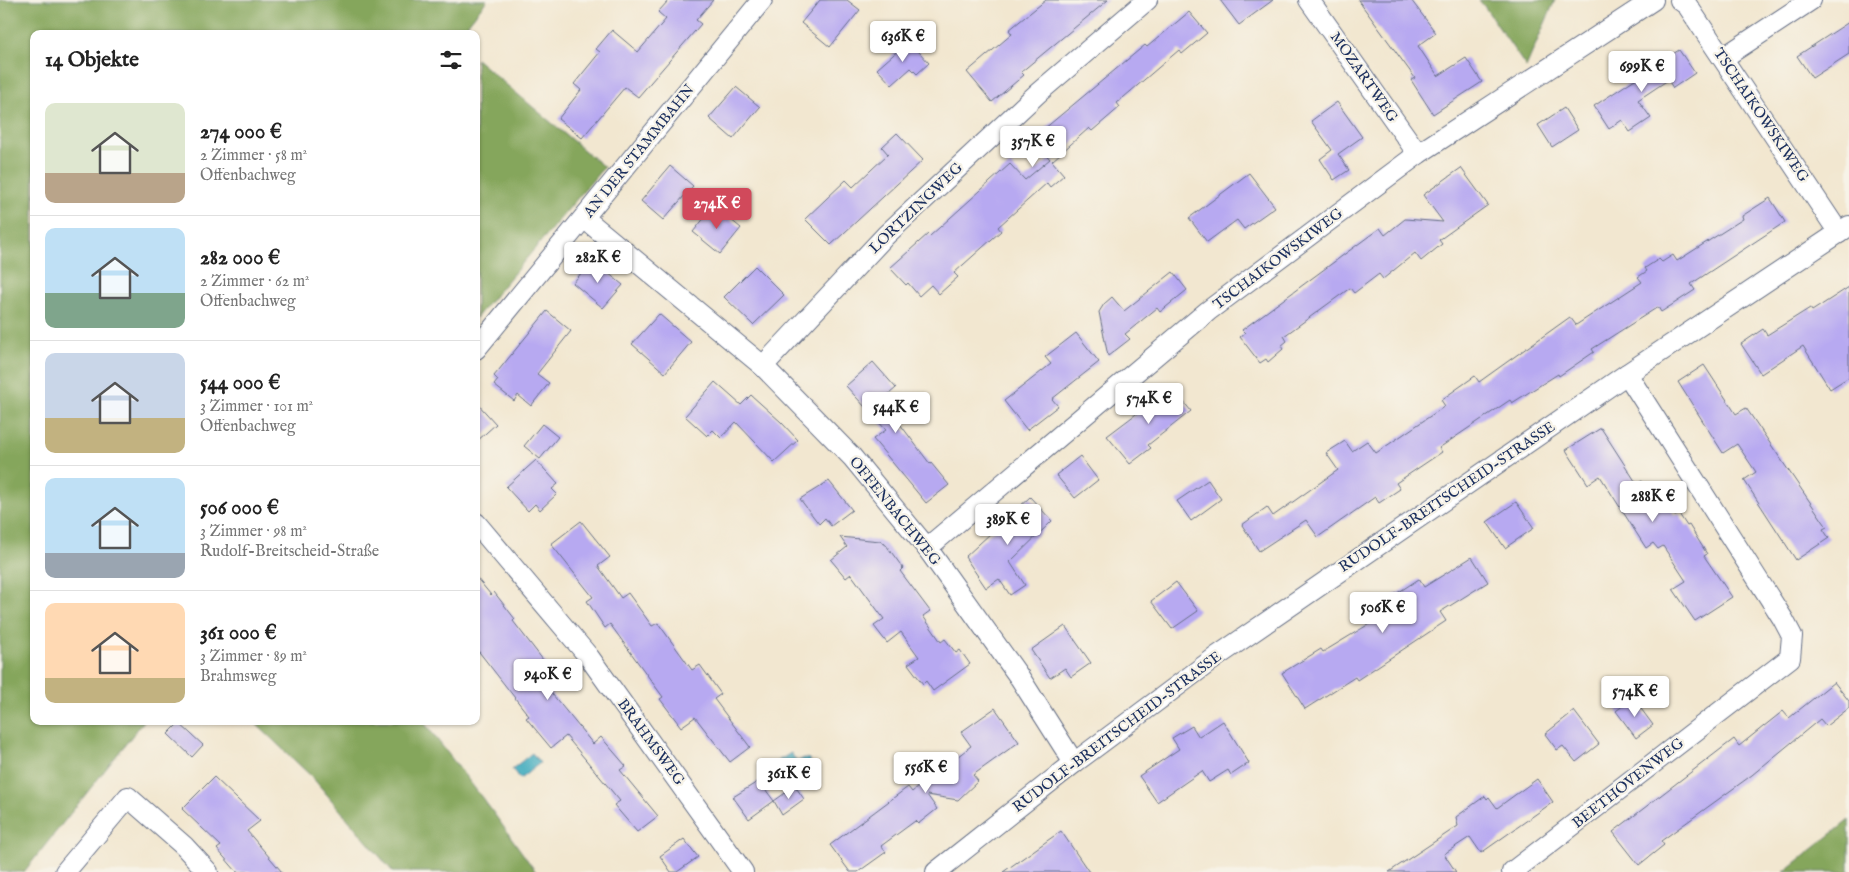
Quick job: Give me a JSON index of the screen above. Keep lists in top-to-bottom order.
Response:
{
  "streets": {
    "street": [
      "MOZARTWEG",
      "TSCHAIKOWSKIWEG",
      "AN DER STAMMBAHN",
      "LORTZINGWEG",
      "RUDOLF-BREITSCHEID-STRASSE",
      "OFFENBACHWEG",
      "BRAHMSWEG",
      "BEETHOVENWEG"
    ]
  },
  "crossings": [
    ["MOZARTWEG", "TSCHAIKOWSKIWEG"],
    ["TSCHAIKOWSKIWEG", "RUDOLF-BREITSCHEID-STRASSE"],
    ["TSCHAIKOWSKIWEG", "OFFENBACHWEG"],
    ["AN DER STAMMBAHN", "OFFENBACHWEG"],
    ["LORTZINGWEG", "OFFENBACHWEG"],
    ["RUDOLF-BREITSCHEID-STRASSE", "OFFENBACHWEG"],
    ["RUDOLF-BREITSCHEID-STRASSE", "BEETHOVENWEG"]
  ],
  "page": {
    "price": [
      "636K €",
      "699K €",
      "357K €",
      "274K €",
      "282K €",
      "574K €",
      "544K €",
      "288K €",
      "389K €",
      "506K €",
      "940K €",
      "574K €",
      "556K €",
      "361K €"
    ],
    "heading": "14 Objekte",
    "list": [
      {
        "name": "274 000 €",
        "note": "2 Zimmer · 58 m² · Offenbachweg"
      },
      {
        "name": "282 000 €",
        "note": "2 Zimmer · 62 m² · Offenbachweg"
      },
      {
        "name": "544 000 €",
        "note": "3 Zimmer · 101 m² · Offenbachweg"
      },
      {
        "name": "506 000 €",
        "note": "3 Zimmer · 98 m² · Rudolf-Breitscheid-Straße"
      },
      {
        "name": "361 000 €",
        "note": "3 Zimmer · 89 m² · Brahmsweg"
      }
    ]
  }
}
